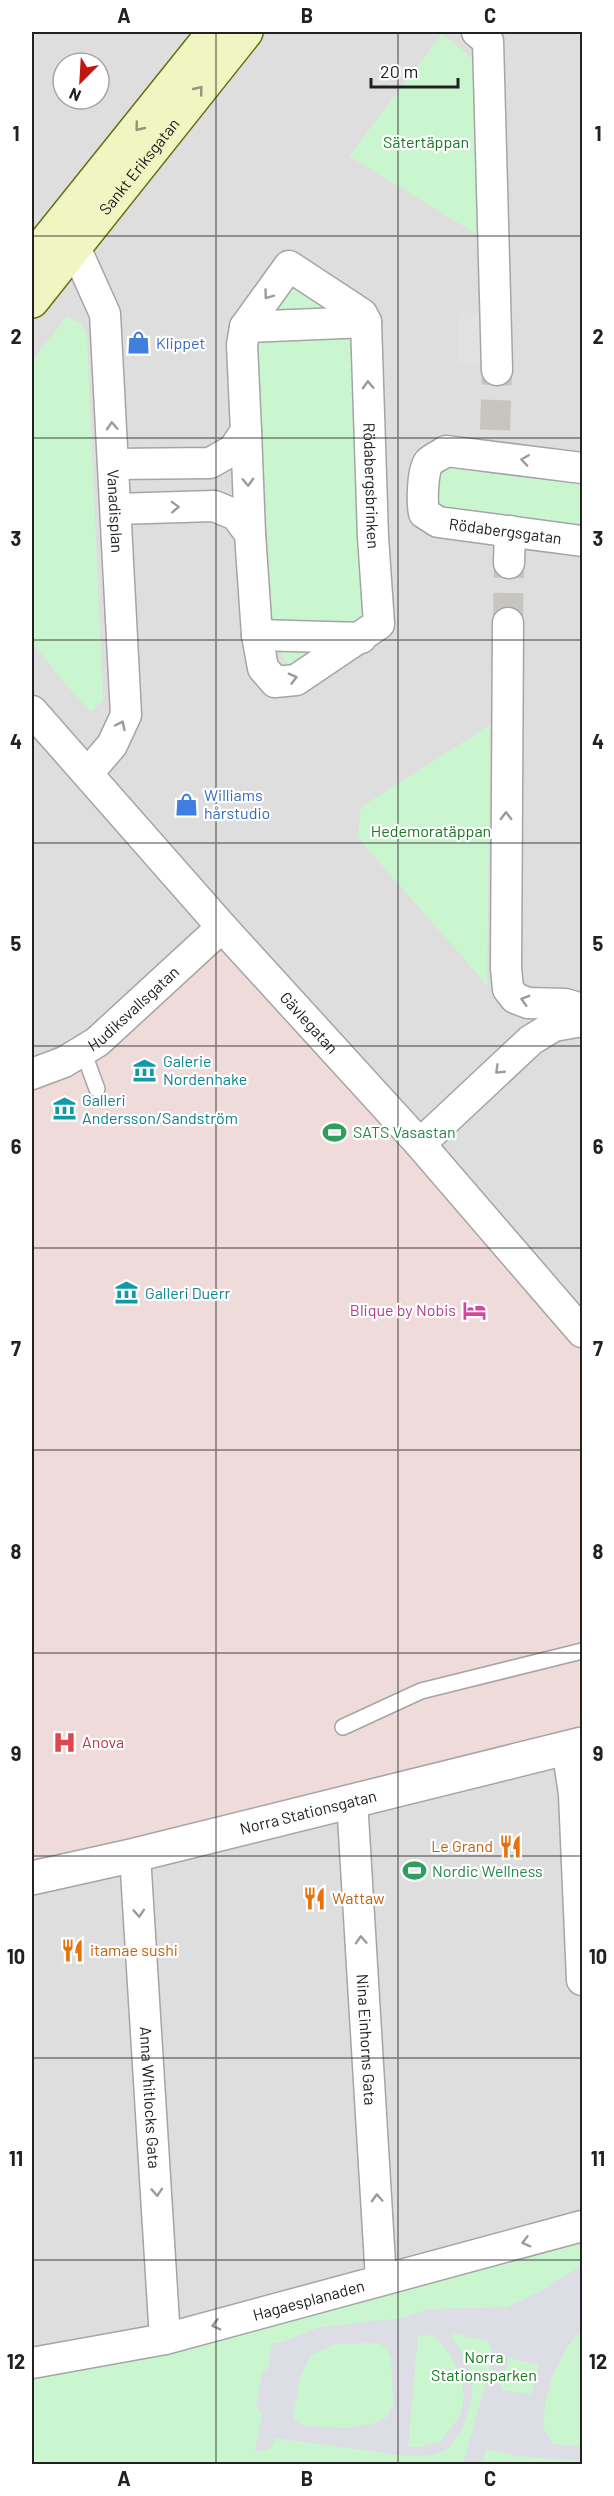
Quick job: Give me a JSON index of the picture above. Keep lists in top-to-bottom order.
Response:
{
  "streets": {
    "main road": ["Sankt Eriksgatan"],
    "street": [
      "Rödabergsbrinken",
      "Vanadisplan",
      "Rödabergsgatan",
      "Hudiksvallsgatan",
      "Gävlegatan",
      "Norra Stationsgatan",
      "Nina Einhorns Gata",
      "Anna Whitlocks Gata",
      "Hagaesplanaden"
    ]
  },
  "crossings": [
    ["Sankt Eriksgatan", "Vanadisplan"],
    ["Vanadisplan", "Gävlegatan"],
    ["Hudiksvallsgatan", "Gävlegatan"],
    ["Norra Stationsgatan", "Nina Einhorns Gata"],
    ["Norra Stationsgatan", "Anna Whitlocks Gata"],
    ["Nina Einhorns Gata", "Hagaesplanaden"],
    ["Anna Whitlocks Gata", "Hagaesplanaden"]
  ],
  "one_way": ["Vanadisplan", "Anna Whitlocks Gata", "Hagaesplanaden"],
  "parks": ["Sätertäppan", "Hedemoratäppan", "Norra Stationsparken"],
  "places": {
    "shop": ["Klippet", "Williams hårstudio"],
    "museum": ["Galerie Nordenhake", "Galleri Andersson/Sandström", "Galleri Duerr"],
    "sports": ["SATS Vasastan", "Nordic Wellness"],
    "hotel": ["Blique by Nobis"],
    "hospital": ["Anova"],
    "restaurant": ["Le Grand", "Wattaw", "itamae sushi"]
  },
  "scale_bar": "20 m",
  "north": "bottom left",
  "grid": {
    "columns": ["A", "B", "C"],
    "rows": [
      "1",
      "2",
      "3",
      "4",
      "5",
      "6",
      "7",
      "8",
      "9",
      "10",
      "11",
      "12"
    ]
  }
}
